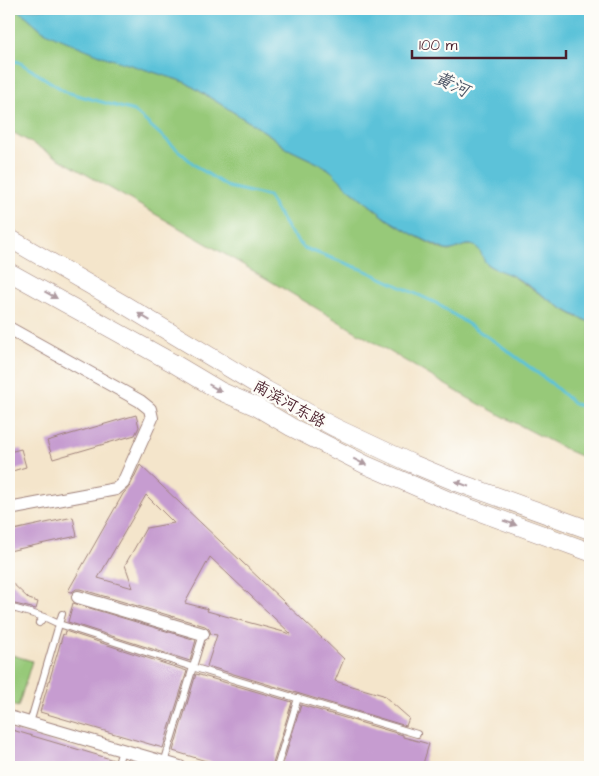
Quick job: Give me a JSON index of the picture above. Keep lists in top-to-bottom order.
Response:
{
  "streets": {
    "main road": ["南滨河东路"]
  },
  "water": ["黄河"],
  "scale_bar": "100 m"
}
